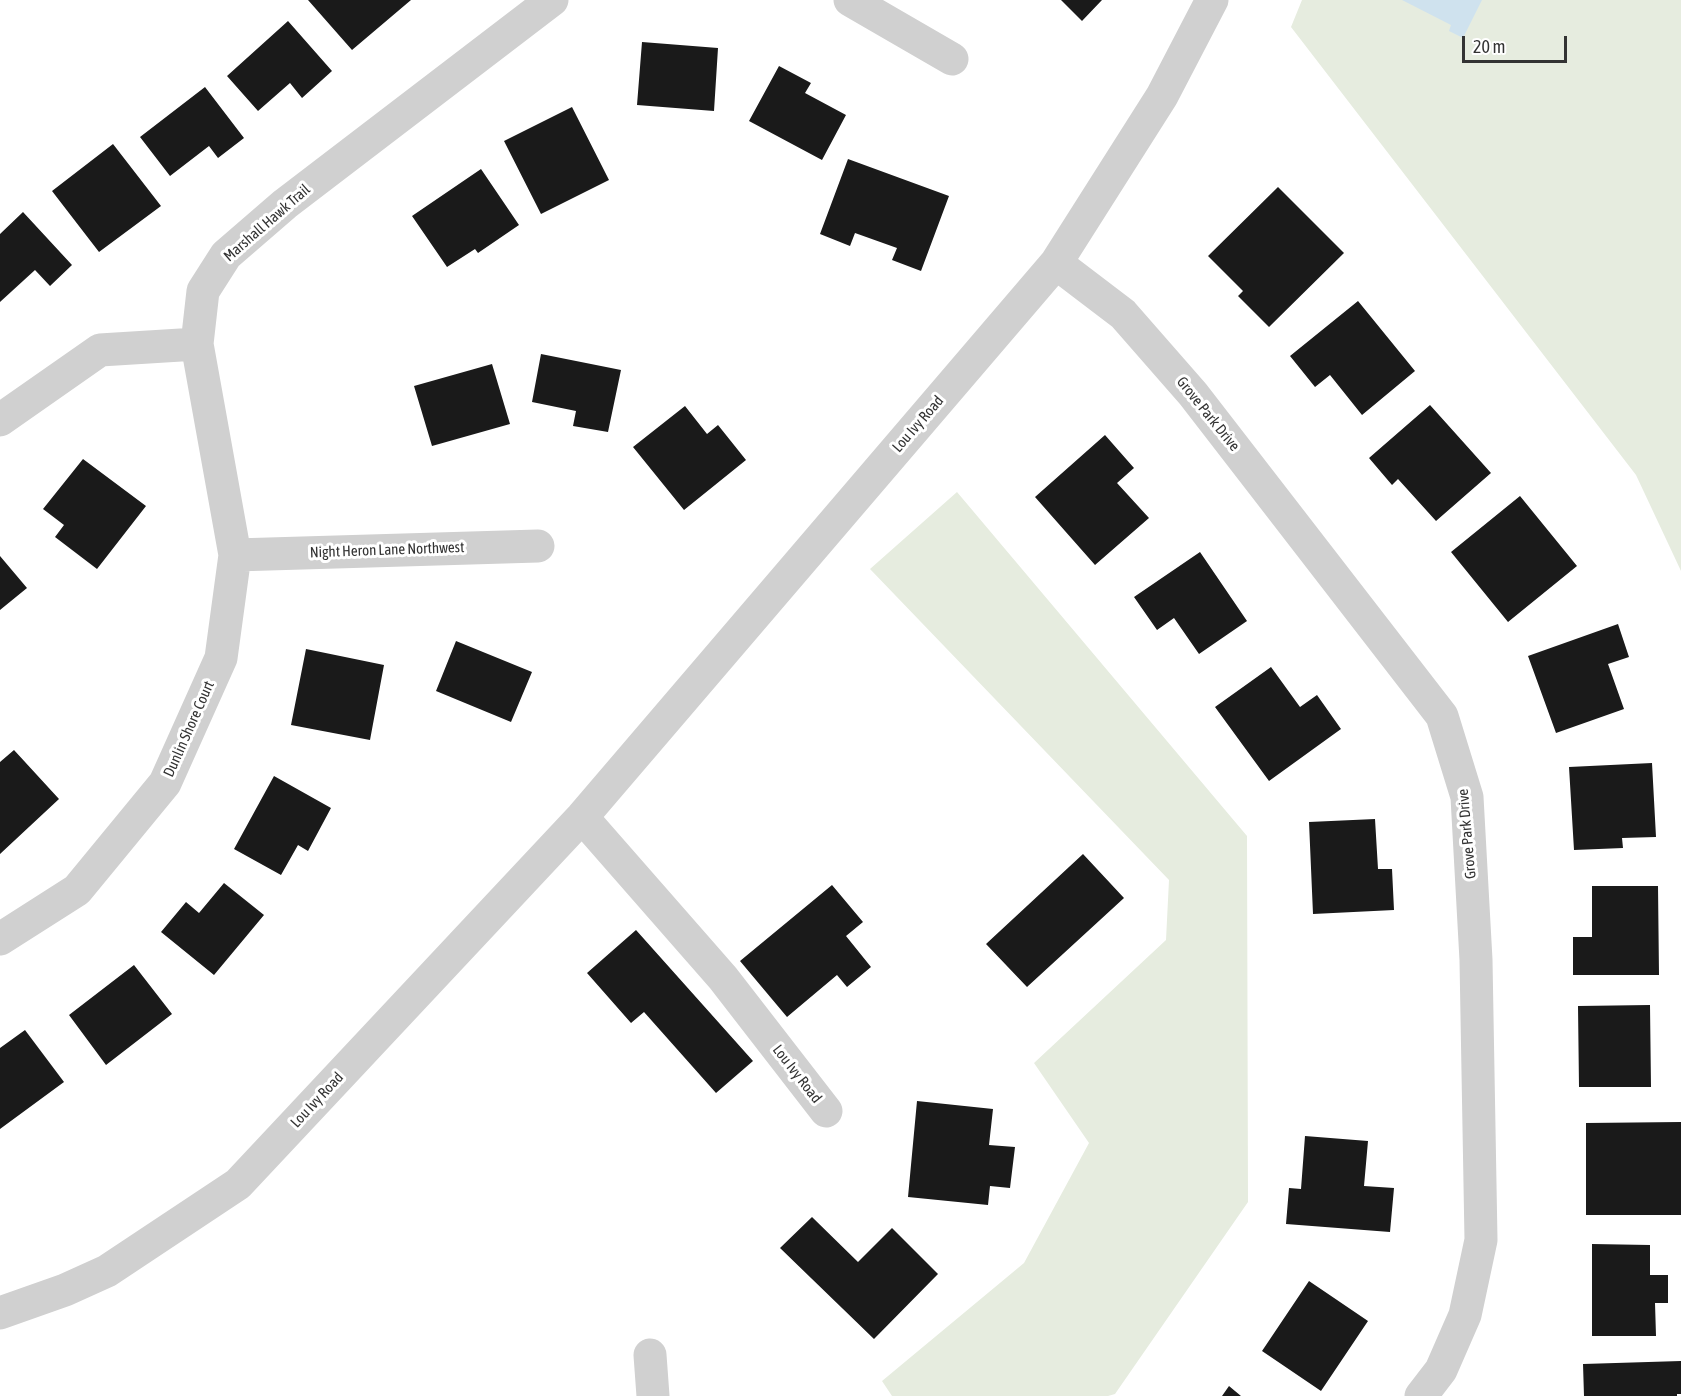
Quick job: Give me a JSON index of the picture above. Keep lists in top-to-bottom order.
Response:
{
  "streets": {
    "street": [
      "Marshall Hawk Trail",
      "Grove Park Drive",
      "Lou Ivy Road",
      "Night Heron Lane Northwest",
      "Dunlin Shore Court"
    ]
  },
  "crossings": [
    ["Marshall Hawk Trail", "Night Heron Lane Northwest"],
    ["Marshall Hawk Trail", "Dunlin Shore Court"],
    ["Grove Park Drive", "Lou Ivy Road"],
    ["Night Heron Lane Northwest", "Dunlin Shore Court"]
  ],
  "scale_bar": "20 m"
}
